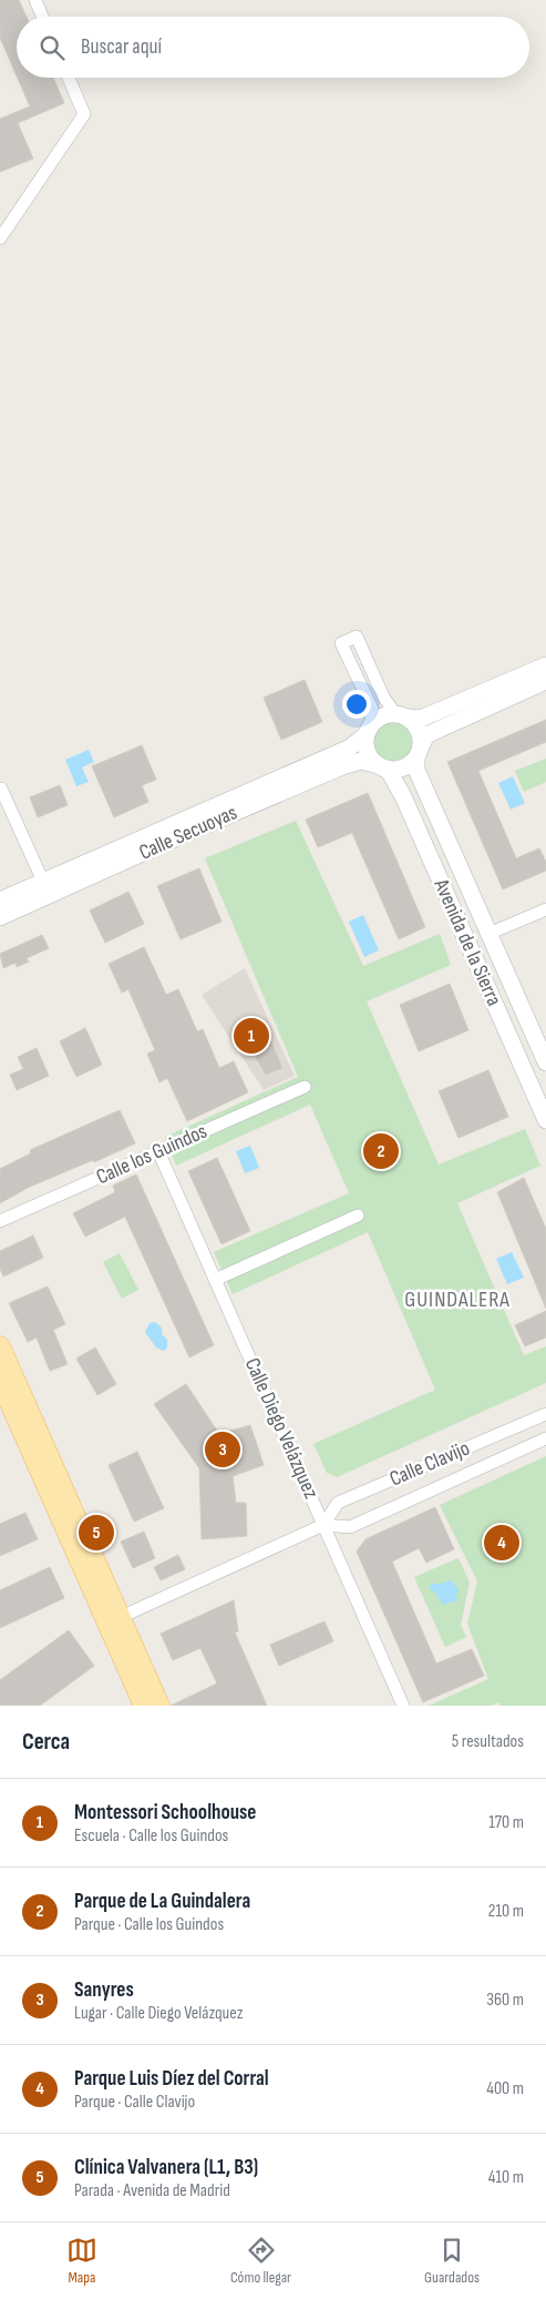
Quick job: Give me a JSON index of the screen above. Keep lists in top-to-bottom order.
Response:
{
  "streets": {
    "main road": ["Calle Secuoyas", "Avenida de la Sierra"],
    "street": ["Calle los Guindos", "Calle Diego Velázquez", "Calle Clavijo"]
  },
  "crossings": [
    ["Calle Secuoyas", "Avenida de la Sierra"],
    ["Calle los Guindos", "Calle Diego Velázquez"],
    ["Calle Diego Velázquez", "Calle Clavijo"]
  ],
  "districts": ["GUINDALERA"],
  "page": {
    "search": "Buscar aquí",
    "pins": [
      "1",
      "2",
      "3",
      "5",
      "4"
    ],
    "heading": ["Cerca", "5 resultados"],
    "list": [
      {
        "mark": "1",
        "name": "Montessori Schoolhouse",
        "note": "Escuela · Calle los Guindos",
        "value": "170 m"
      },
      {
        "mark": "2",
        "name": "Parque de La Guindalera",
        "note": "Parque · Calle los Guindos",
        "value": "210 m"
      },
      {
        "mark": "3",
        "name": "Sanyres",
        "note": "Lugar · Calle Diego Velázquez",
        "value": "360 m"
      },
      {
        "mark": "4",
        "name": "Parque Luis Díez del Corral",
        "note": "Parque · Calle Clavijo",
        "value": "400 m"
      },
      {
        "mark": "5",
        "name": "Clínica Valvanera (L1, B3)",
        "note": "Parada · Avenida de Madrid",
        "value": "410 m"
      }
    ],
    "nav": ["Mapa", "Cómo llegar", "Guardados"]
  }
}
